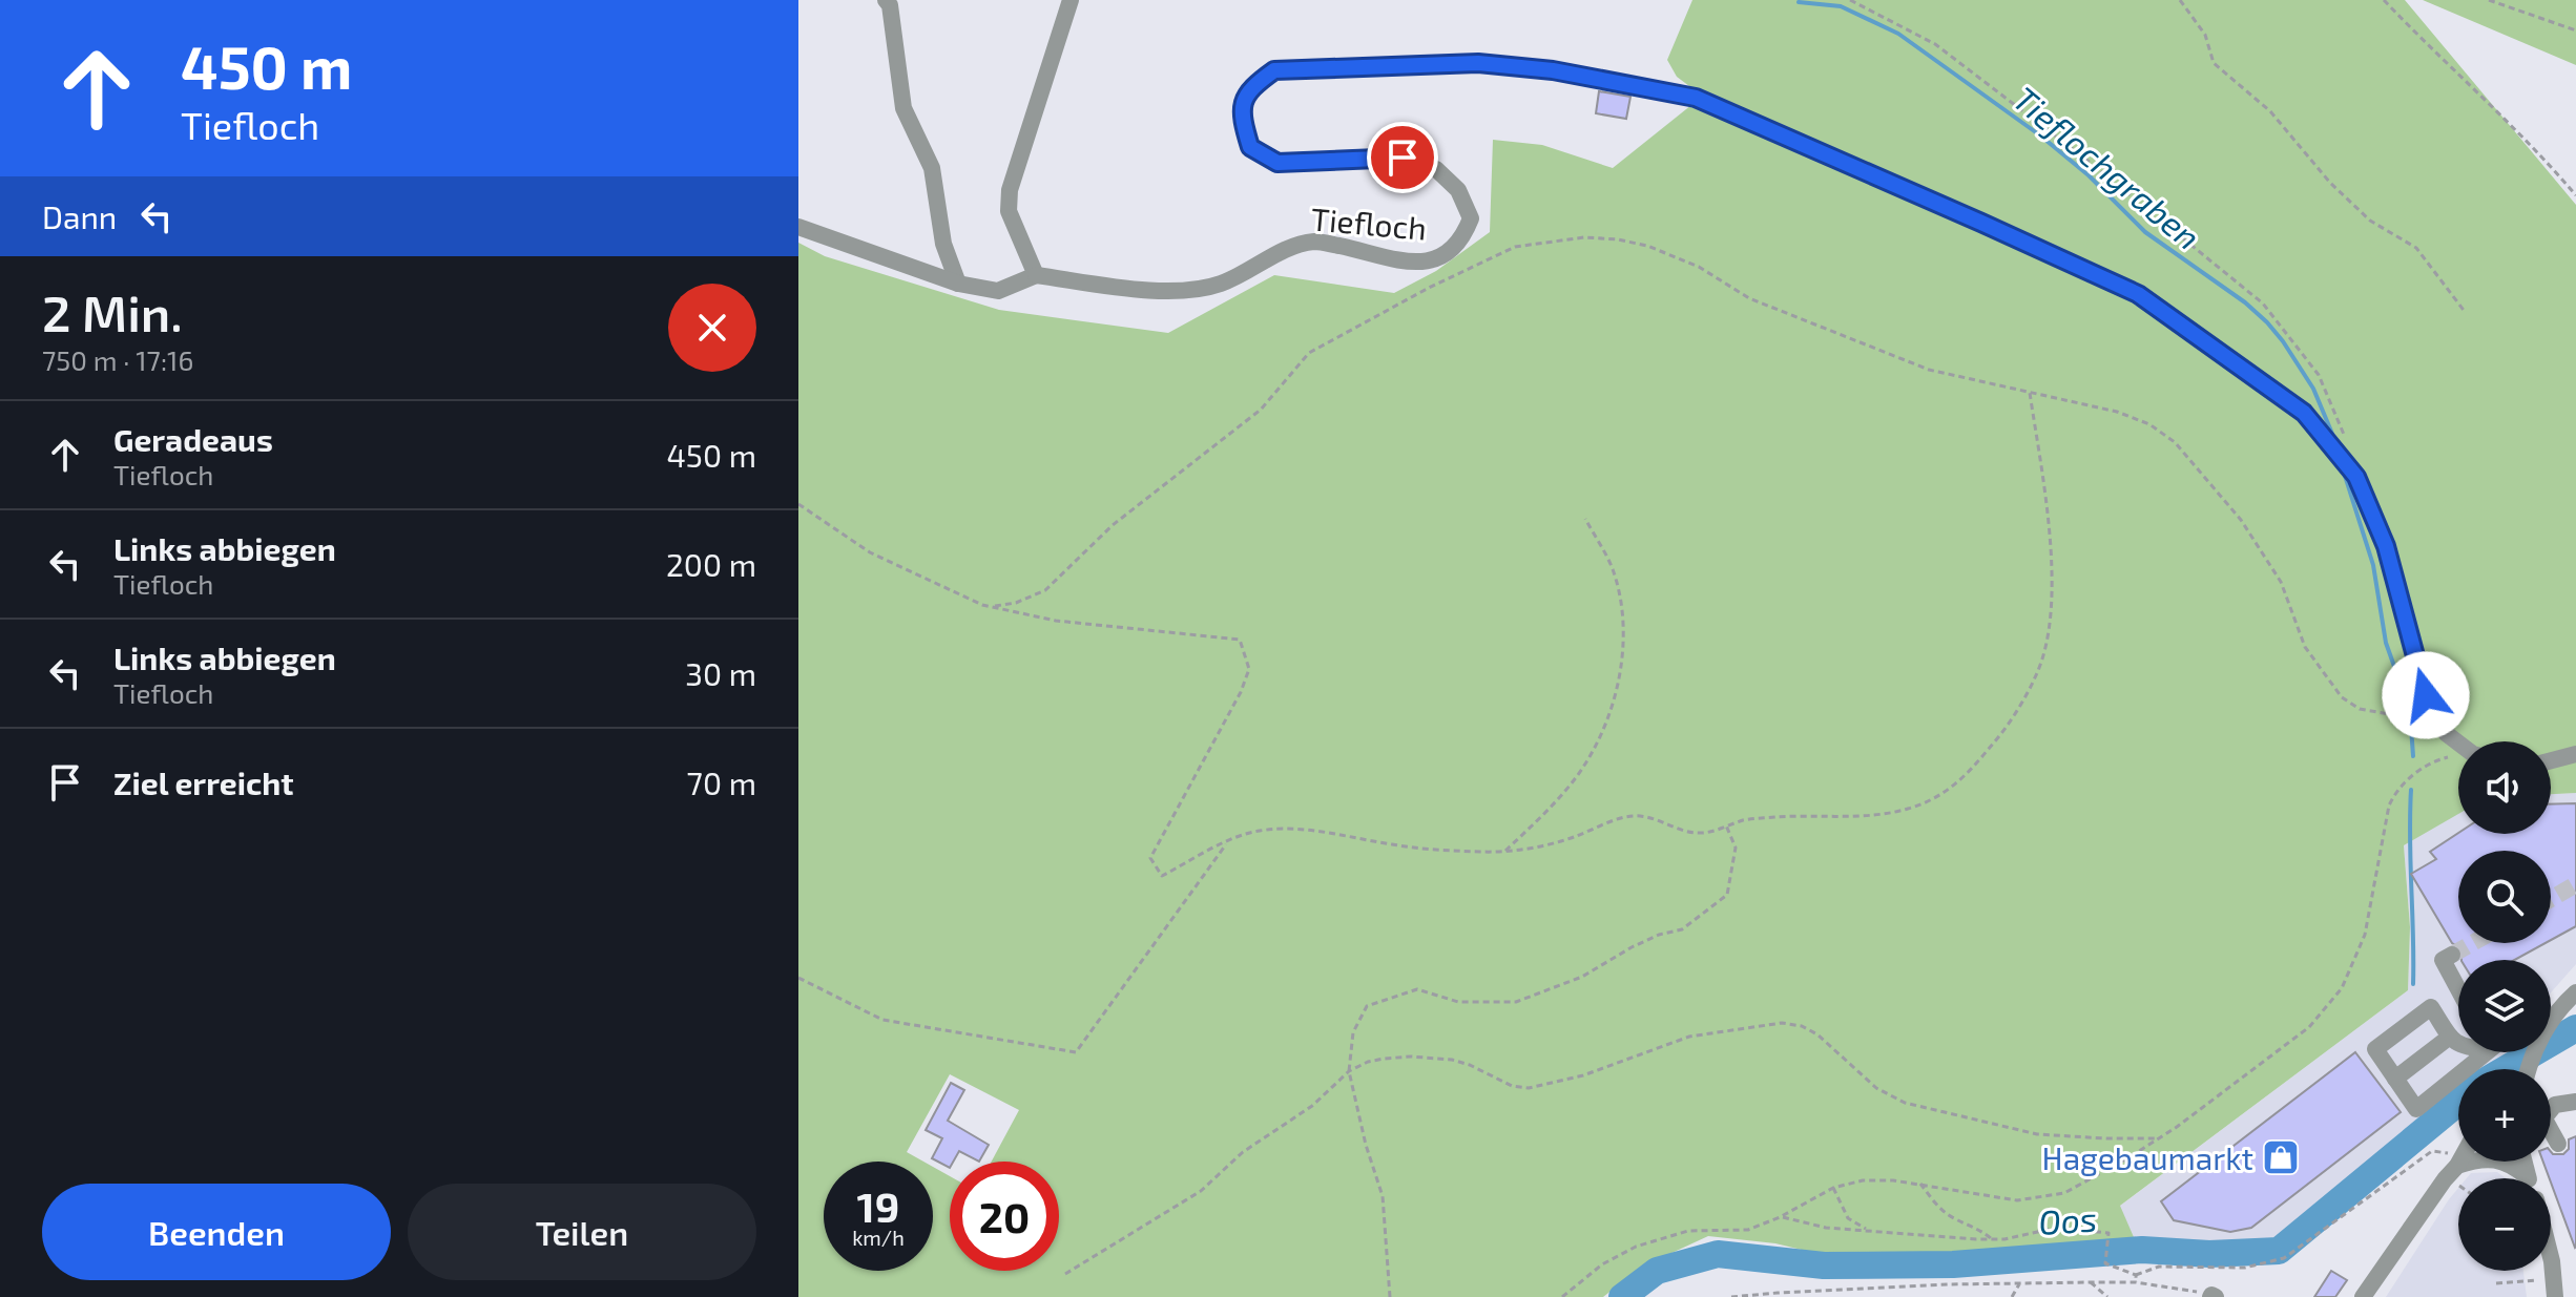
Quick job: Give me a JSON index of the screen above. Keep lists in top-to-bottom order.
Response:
{
  "streets": {
    "street": ["Tiefloch"]
  },
  "water": ["Tieflochgraben", "Oos"],
  "places": {
    "shop": ["Hagebaumarkt"]
  },
  "page": {
    "turn": ["450 m", "Tiefloch"],
    "then": "Dann",
    "heading": ["2 Min.", "750 m · 17:16"],
    "list": [
      {
        "name": "Geradeaus",
        "note": "Tiefloch",
        "value": "450 m"
      },
      {
        "name": "Links abbiegen",
        "note": "Tiefloch",
        "value": "200 m"
      },
      {
        "name": "Links abbiegen",
        "note": "Tiefloch",
        "value": "30 m"
      },
      {
        "name": "Ziel erreicht",
        "value": "70 m"
      }
    ],
    "map_buttons": ["+", "−"],
    "speed": "19 km/h",
    "limit": "20",
    "buttons": ["Beenden", "Teilen"]
  }
}
